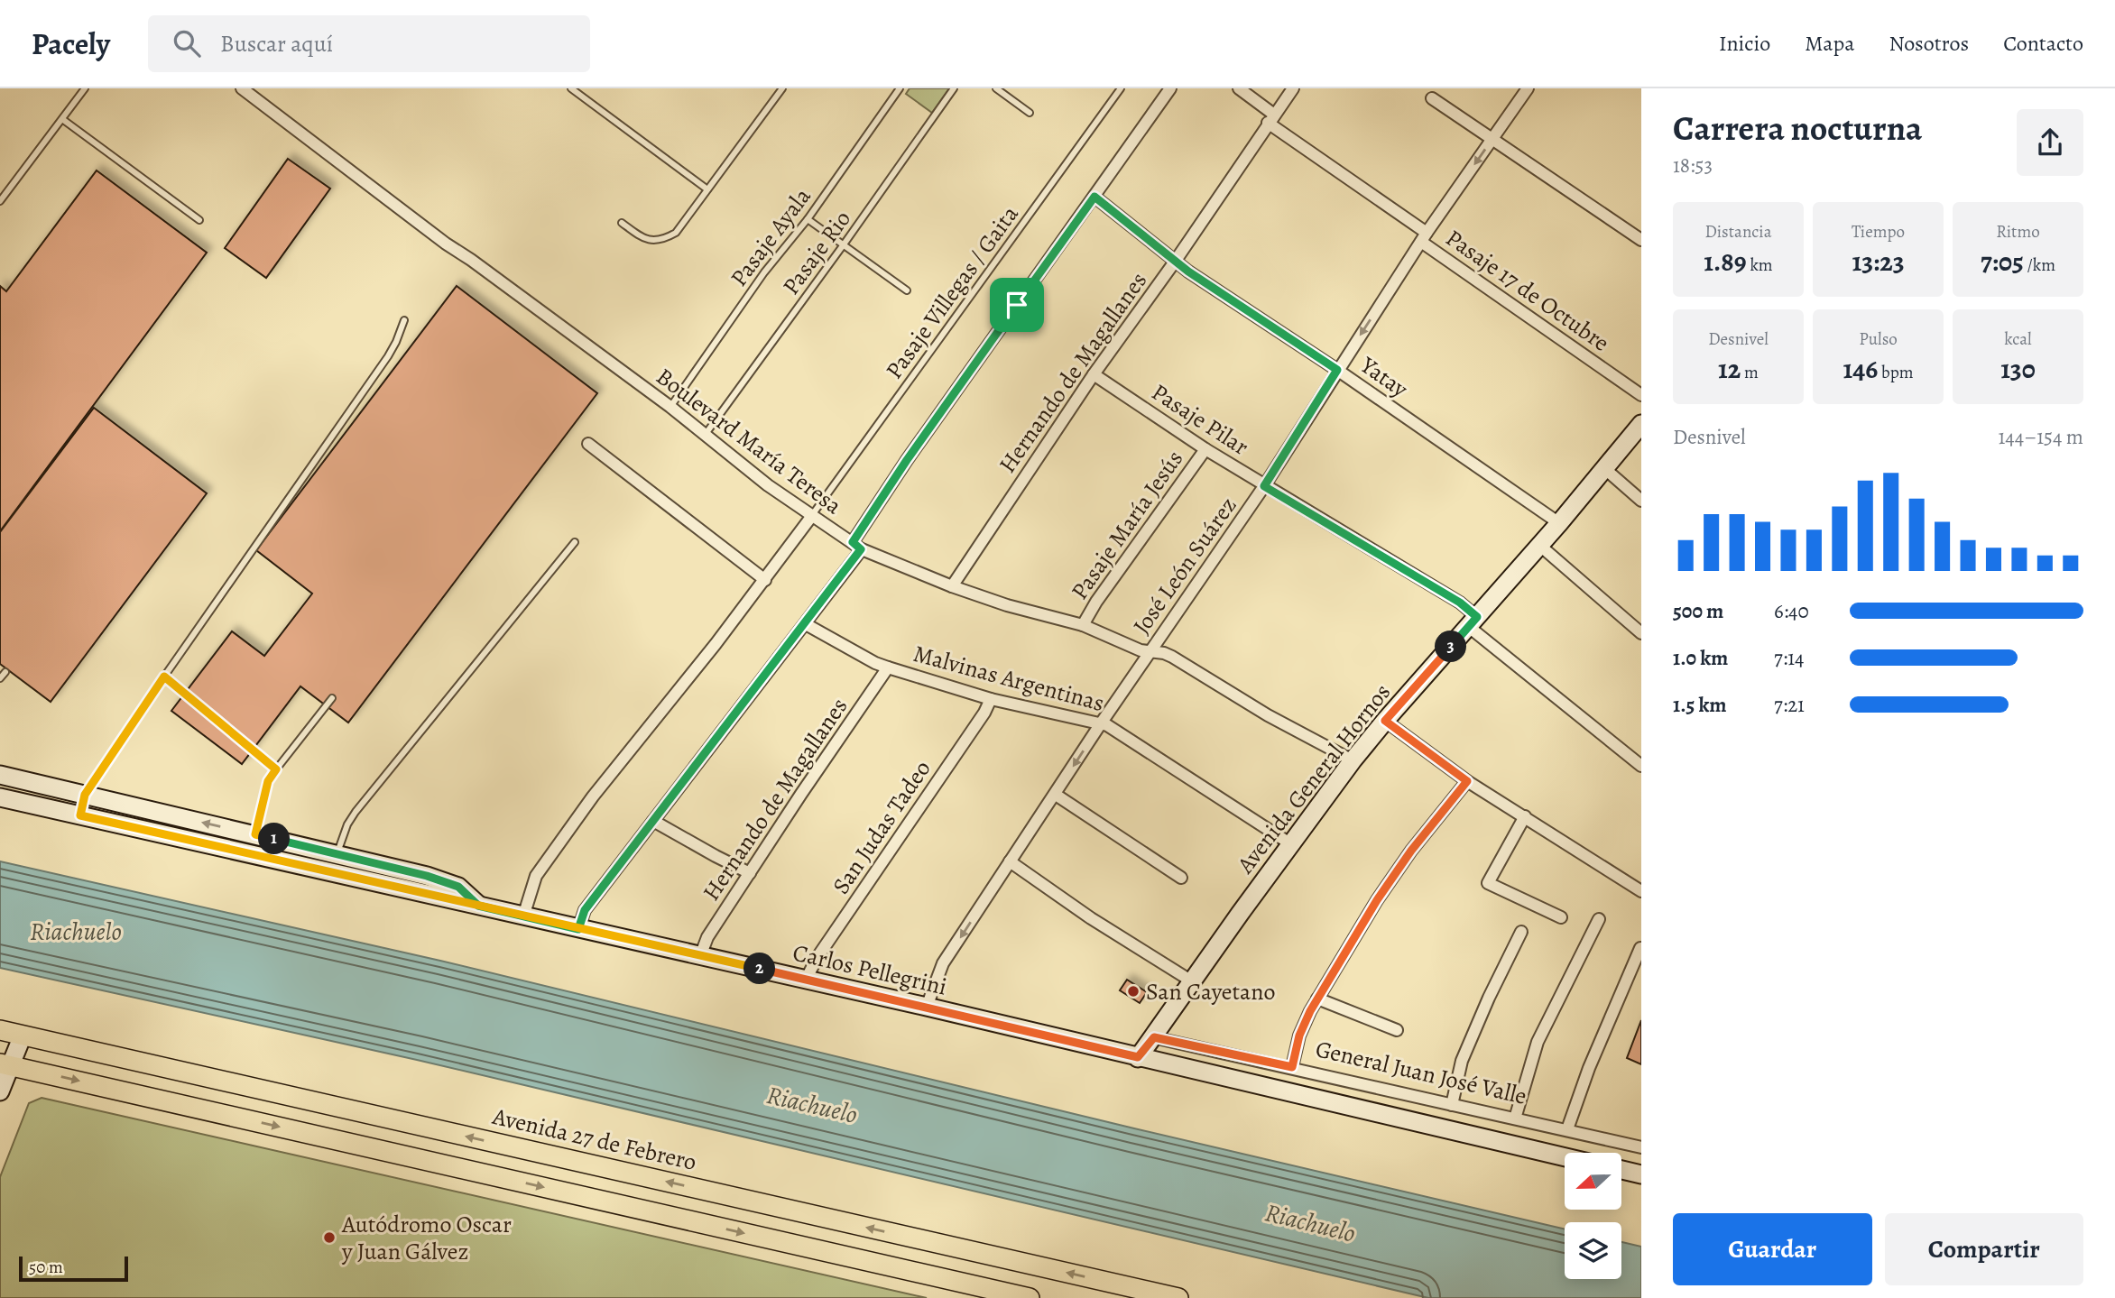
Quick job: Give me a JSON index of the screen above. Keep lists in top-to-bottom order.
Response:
{
  "streets": {
    "main road": ["Avenida General Hornos", "Carlos Pellegrini", "Avenida 27 de Febrero"],
    "street": [
      "Pasaje 17 de Octubre",
      "Hernando de Magallanes",
      "Yatay",
      "Pasaje Pilar",
      "Boulevard María Teresa",
      "Pasaje María Jesús",
      "José León Suárez",
      "Malvinas Argentinas",
      "San Judas Tadeo",
      "General Juan José Valle"
    ],
    "lane": ["Pasaje Ayala", "Pasaje Rio", "Pasaje Villegas / Gaita"]
  },
  "crossings": [
    ["Pasaje Ayala", "Boulevard María Teresa"],
    ["Pasaje Rio", "Boulevard María Teresa"],
    ["Pasaje 17 de Octubre", "Hernando de Magallanes"],
    ["Pasaje 17 de Octubre", "José León Suárez"],
    ["Pasaje Villegas / Gaita", "Boulevard María Teresa"],
    ["Hernando de Magallanes", "Yatay"],
    ["Hernando de Magallanes", "Pasaje Pilar"],
    ["Hernando de Magallanes", "Boulevard María Teresa"],
    ["Hernando de Magallanes", "Malvinas Argentinas"],
    ["Hernando de Magallanes", "Carlos Pellegrini"],
    ["Yatay", "José León Suárez"],
    ["Yatay", "Avenida General Hornos"],
    ["Pasaje Pilar", "Pasaje María Jesús"],
    ["Pasaje Pilar", "José León Suárez"],
    ["Pasaje Pilar", "Avenida General Hornos"],
    ["Boulevard María Teresa", "Pasaje María Jesús"],
    ["Boulevard María Teresa", "José León Suárez"],
    ["Boulevard María Teresa", "Avenida General Hornos"],
    ["José León Suárez", "Malvinas Argentinas"],
    ["José León Suárez", "Carlos Pellegrini"],
    ["Malvinas Argentinas", "Avenida General Hornos"],
    ["Malvinas Argentinas", "San Judas Tadeo"],
    ["Avenida General Hornos", "Carlos Pellegrini"],
    ["Avenida General Hornos", "General Juan José Valle"],
    ["San Judas Tadeo", "Carlos Pellegrini"]
  ],
  "one_way": ["José León Suárez"],
  "water": ["Riachuelo"],
  "places": ["San Cayetano", "Autódromo Oscar y Juan Gálvez"],
  "scale_bar": "50 m",
  "north": "left",
  "page": {
    "header": "Pacely",
    "search": "Buscar aquí",
    "nav": [
      "Inicio",
      "Mapa",
      "Nosotros",
      "Contacto"
    ],
    "heading": ["Carrera nocturna", "18:53"],
    "stats": [
      ["Distancia", "1.89 km"],
      ["Tiempo", "13:23"],
      ["Ritmo", "7:05 /km"],
      ["Desnivel", "12 m"],
      ["Pulso", "146 bpm"],
      ["kcal", "130"]
    ],
    "chart": ["Desnivel", "144–154 m"],
    "list": [
      {
        "name": "500 m",
        "note": "6:40"
      },
      {
        "name": "1.0 km",
        "note": "7:14"
      },
      {
        "name": "1.5 km",
        "note": "7:21"
      }
    ],
    "pins": ["3", "1", "2"],
    "buttons": ["Guardar", "Compartir"],
    "scale": "50 m"
  }
}
